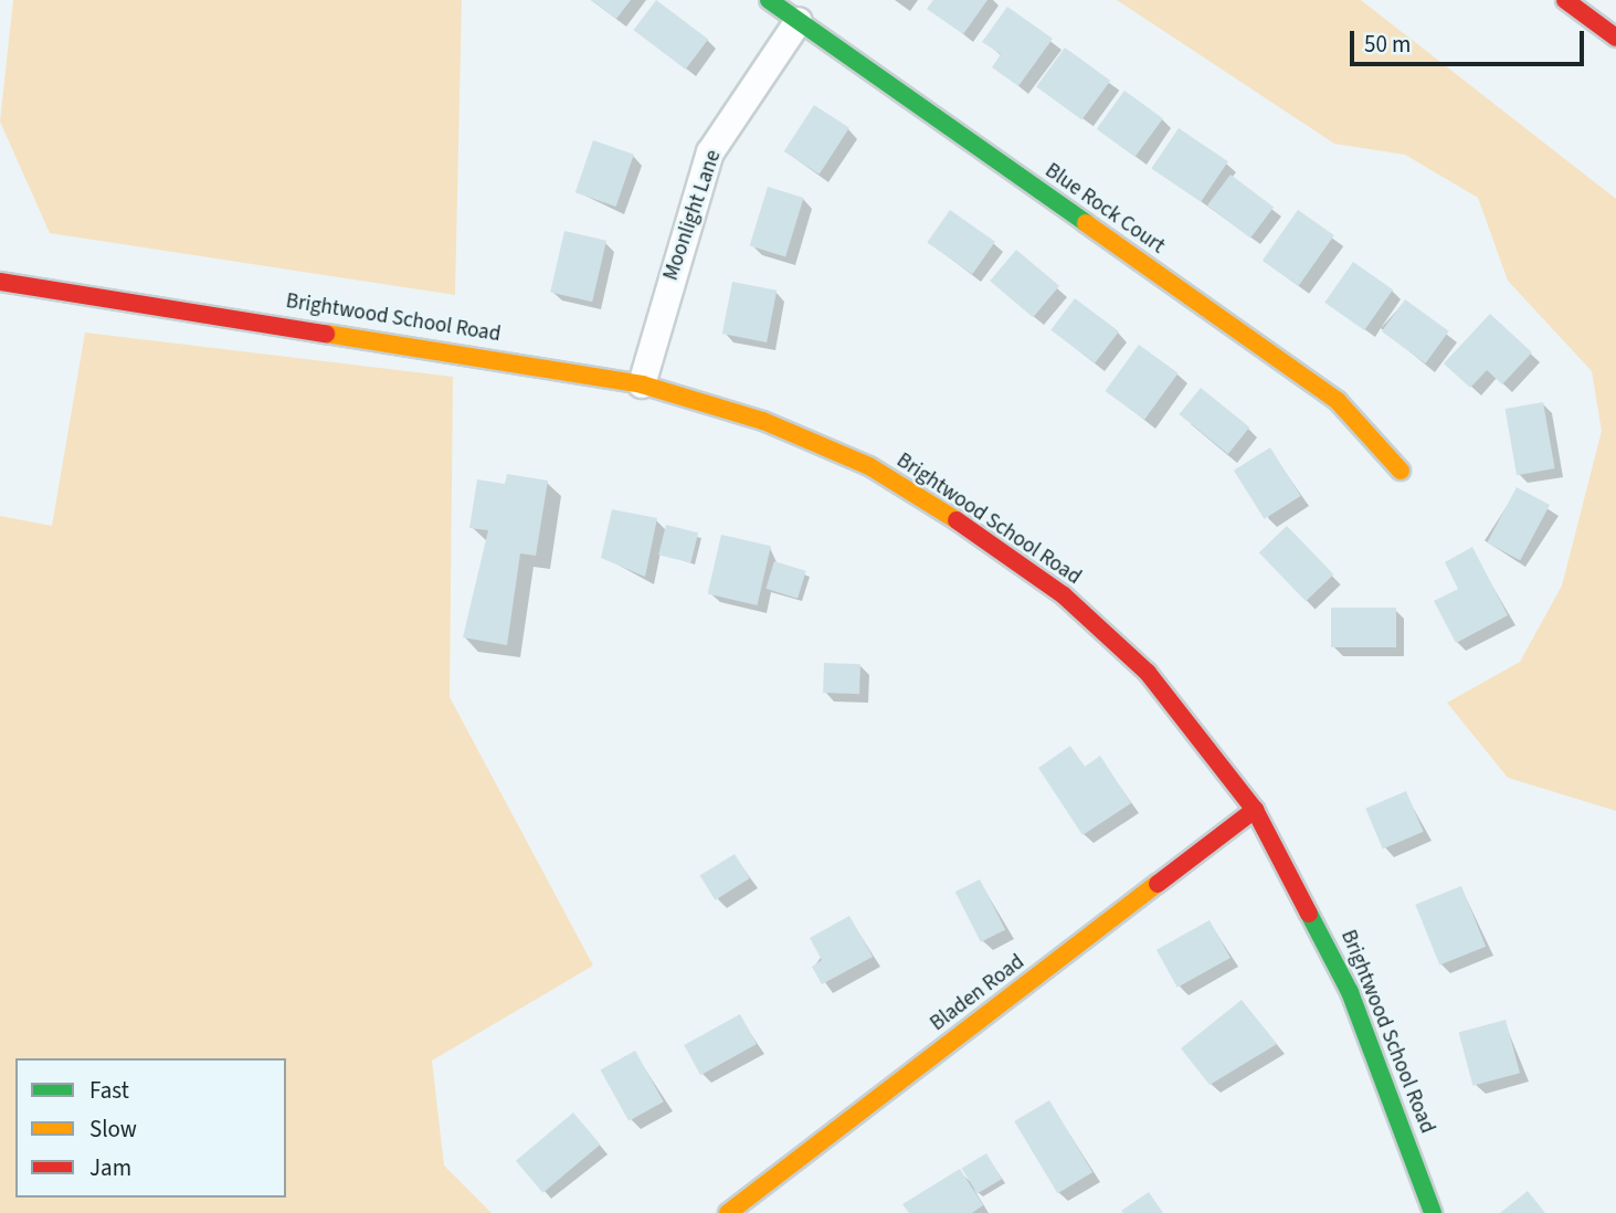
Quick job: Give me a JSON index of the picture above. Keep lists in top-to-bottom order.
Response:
{
  "streets": {
    "main road": ["Blue Rock Court", "Brightwood School Road", "Bladen Road"],
    "street": ["Moonlight Lane"]
  },
  "crossings": [
    ["Blue Rock Court", "Moonlight Lane"],
    ["Moonlight Lane", "Brightwood School Road"],
    ["Brightwood School Road", "Bladen Road"]
  ],
  "legend": ["Fast", "Slow", "Jam"],
  "scale_bar": "50 m"
}
